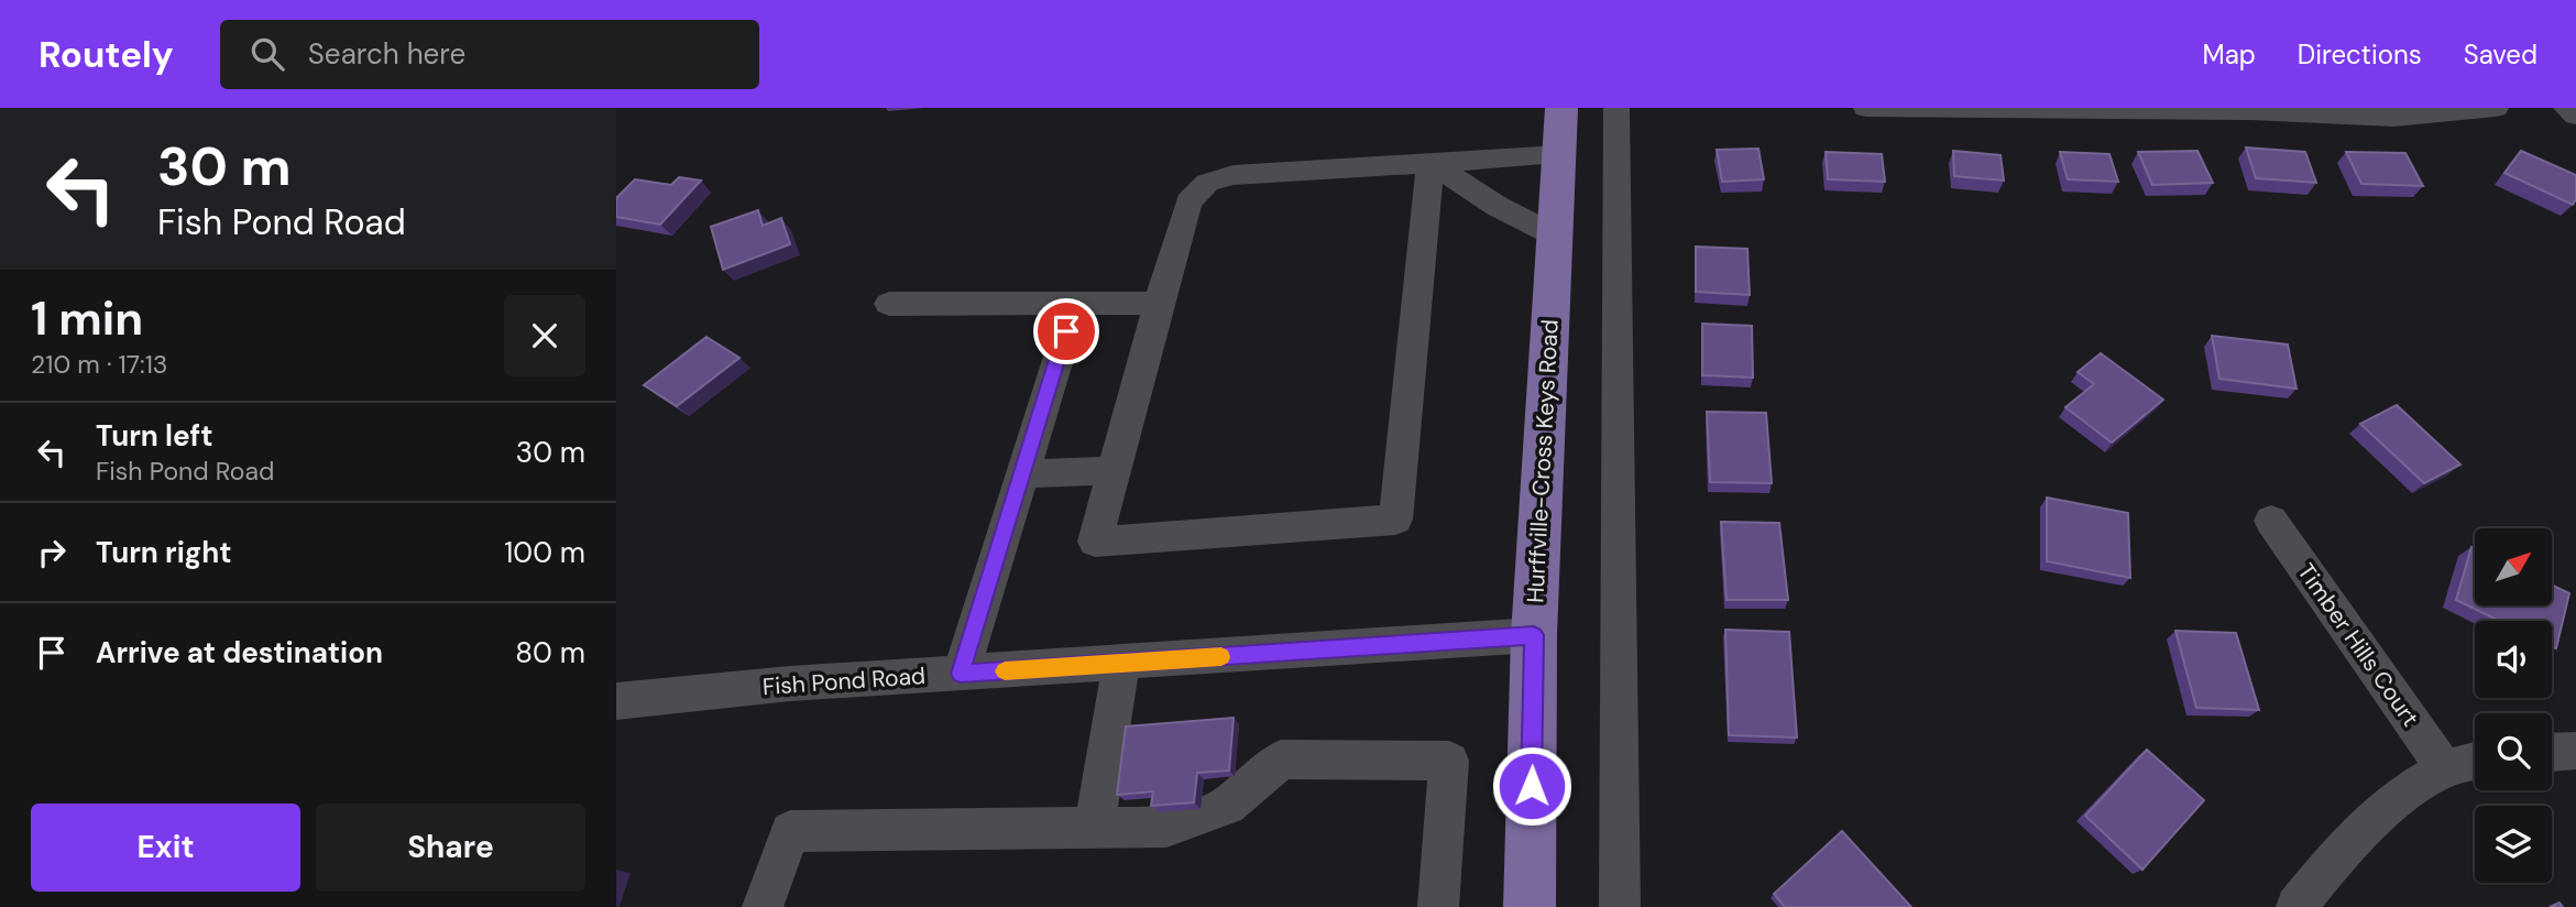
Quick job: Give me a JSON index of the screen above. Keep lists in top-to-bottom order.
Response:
{
  "streets": {
    "main road": ["Hurffville-Cross Keys Road"],
    "street": ["Timber Hills Court", "Fish Pond Road"]
  },
  "crossings": [
    ["Hurffville-Cross Keys Road", "Fish Pond Road"]
  ],
  "north": "top right",
  "page": {
    "header": "Routely",
    "search": "Search here",
    "nav": ["Map", "Directions", "Saved"],
    "turn": ["30 m", "Fish Pond Road"],
    "heading": ["1 min", "210 m · 17:13"],
    "list": [
      {
        "name": "Turn left",
        "note": "Fish Pond Road",
        "value": "30 m"
      },
      {
        "name": "Turn right",
        "value": "100 m"
      },
      {
        "name": "Arrive at destination",
        "value": "80 m"
      }
    ],
    "buttons": ["Exit", "Share"]
  }
}
